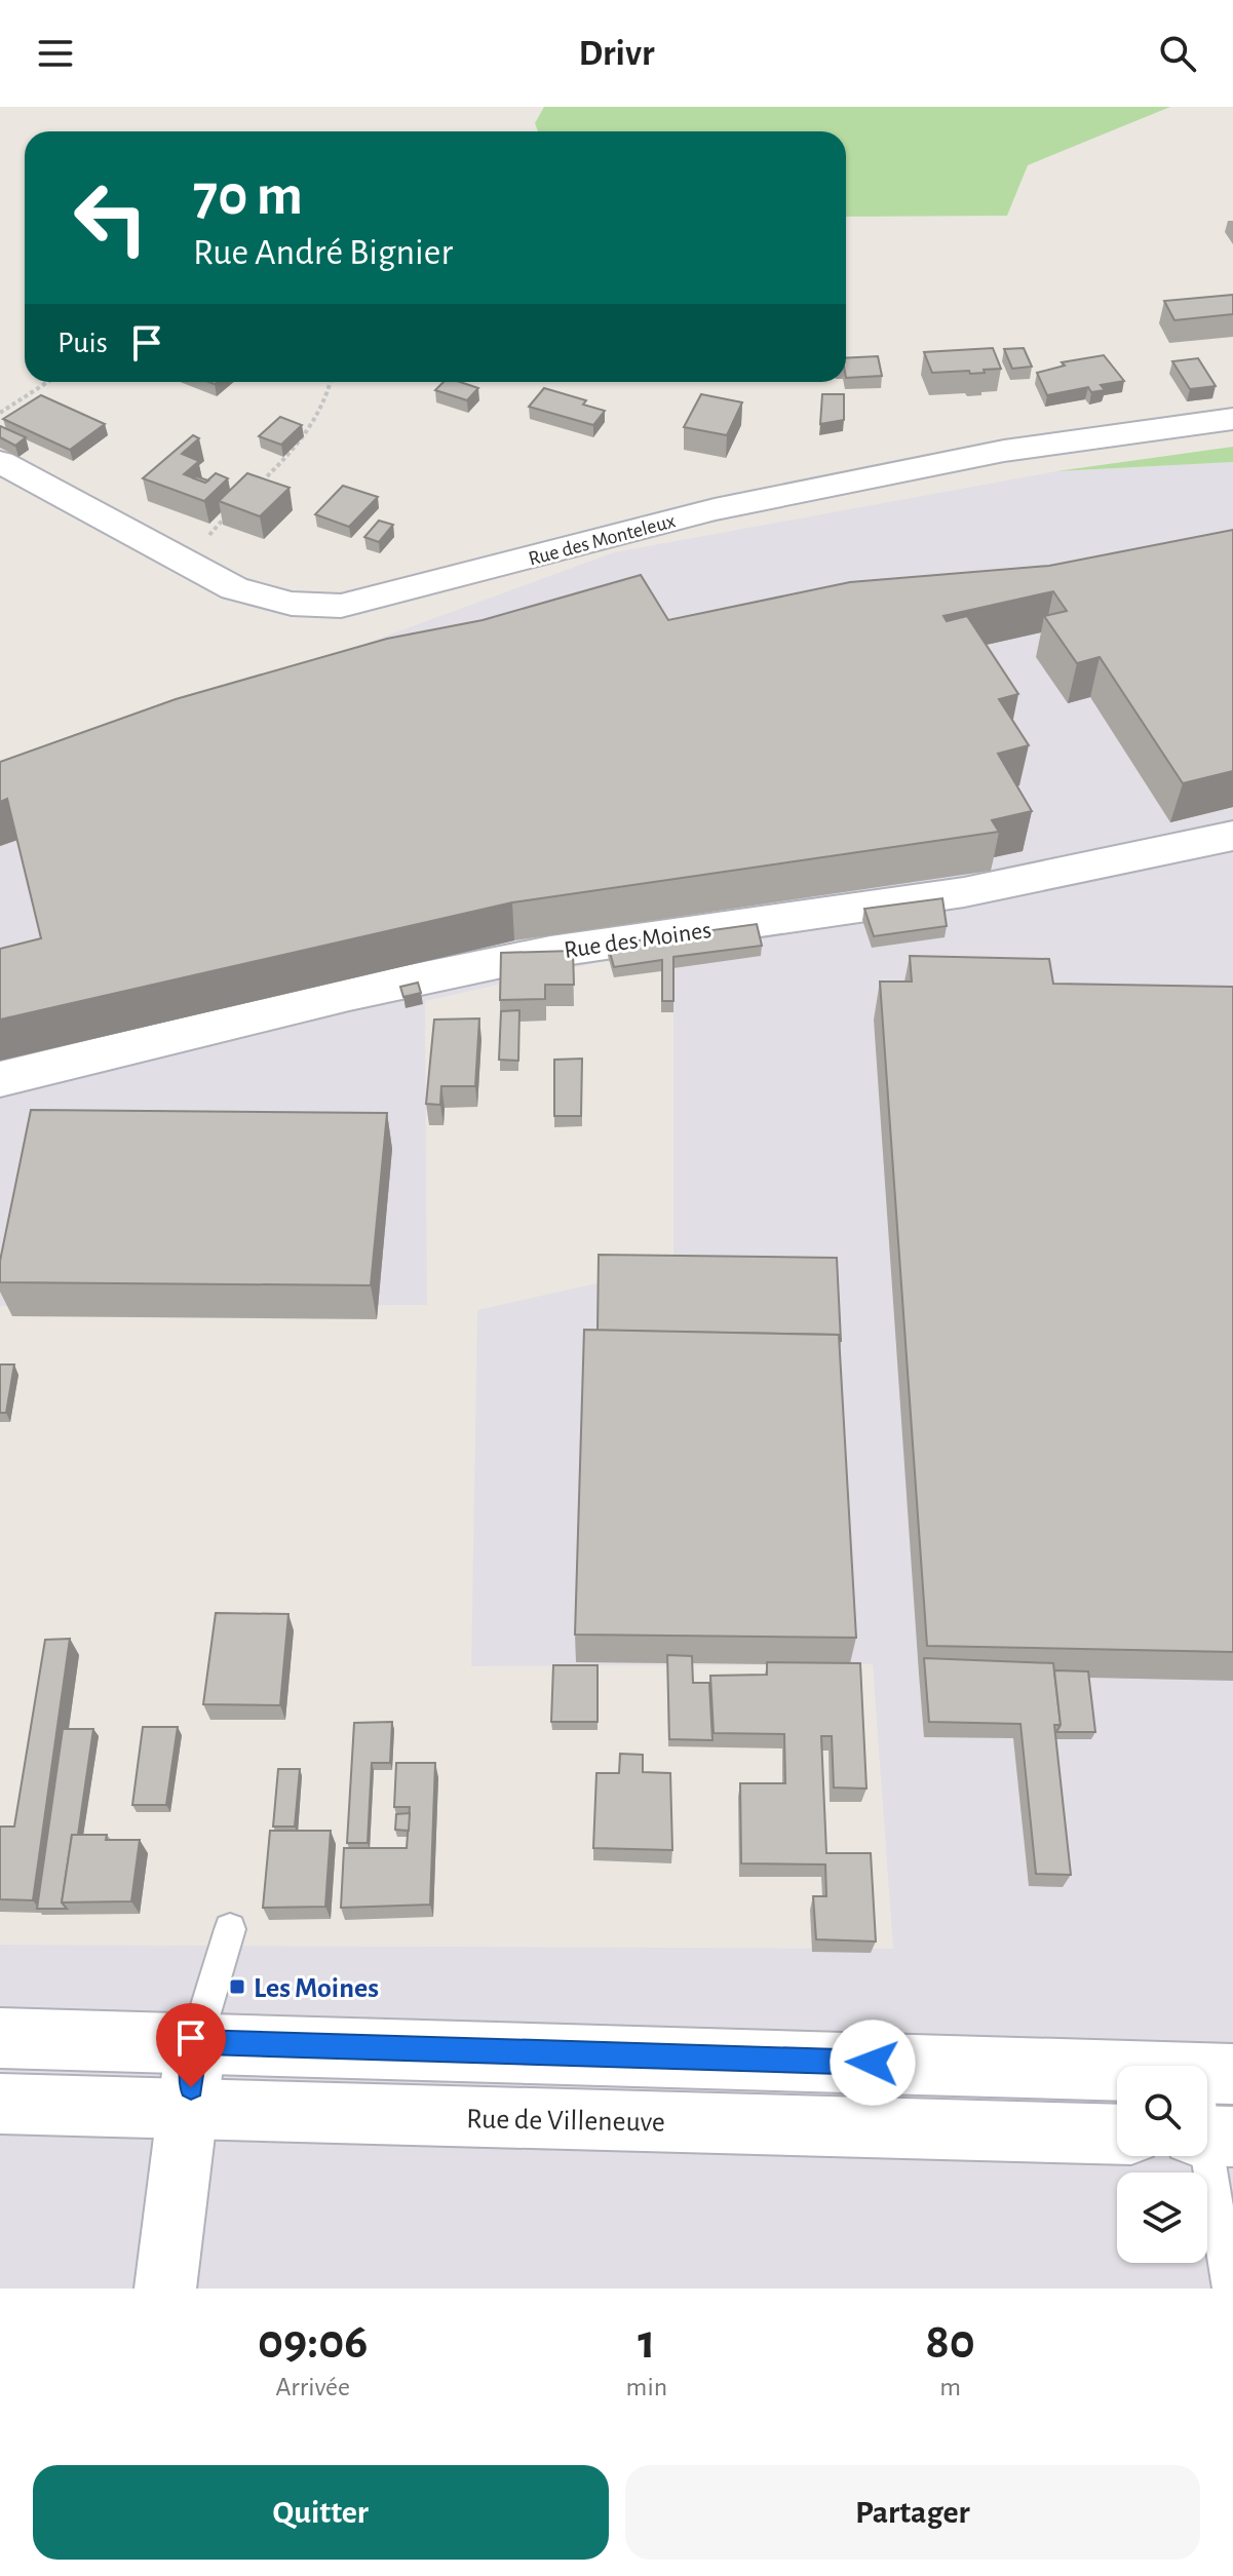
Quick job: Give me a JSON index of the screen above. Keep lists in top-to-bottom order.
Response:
{
  "streets": {
    "street": ["Rue des Monteleux", "Rue des Moines", "Rue de Villeneuve"]
  },
  "places": {
    "transit": ["Les Moines"]
  },
  "page": {
    "header": "Drivr",
    "turn": ["70 m", "Rue André Bignier"],
    "then": "Puis",
    "eta": [
      "09:06",
      "Arrivée",
      "1",
      "min",
      "80",
      "m"
    ],
    "buttons": ["Quitter", "Partager"]
  }
}
